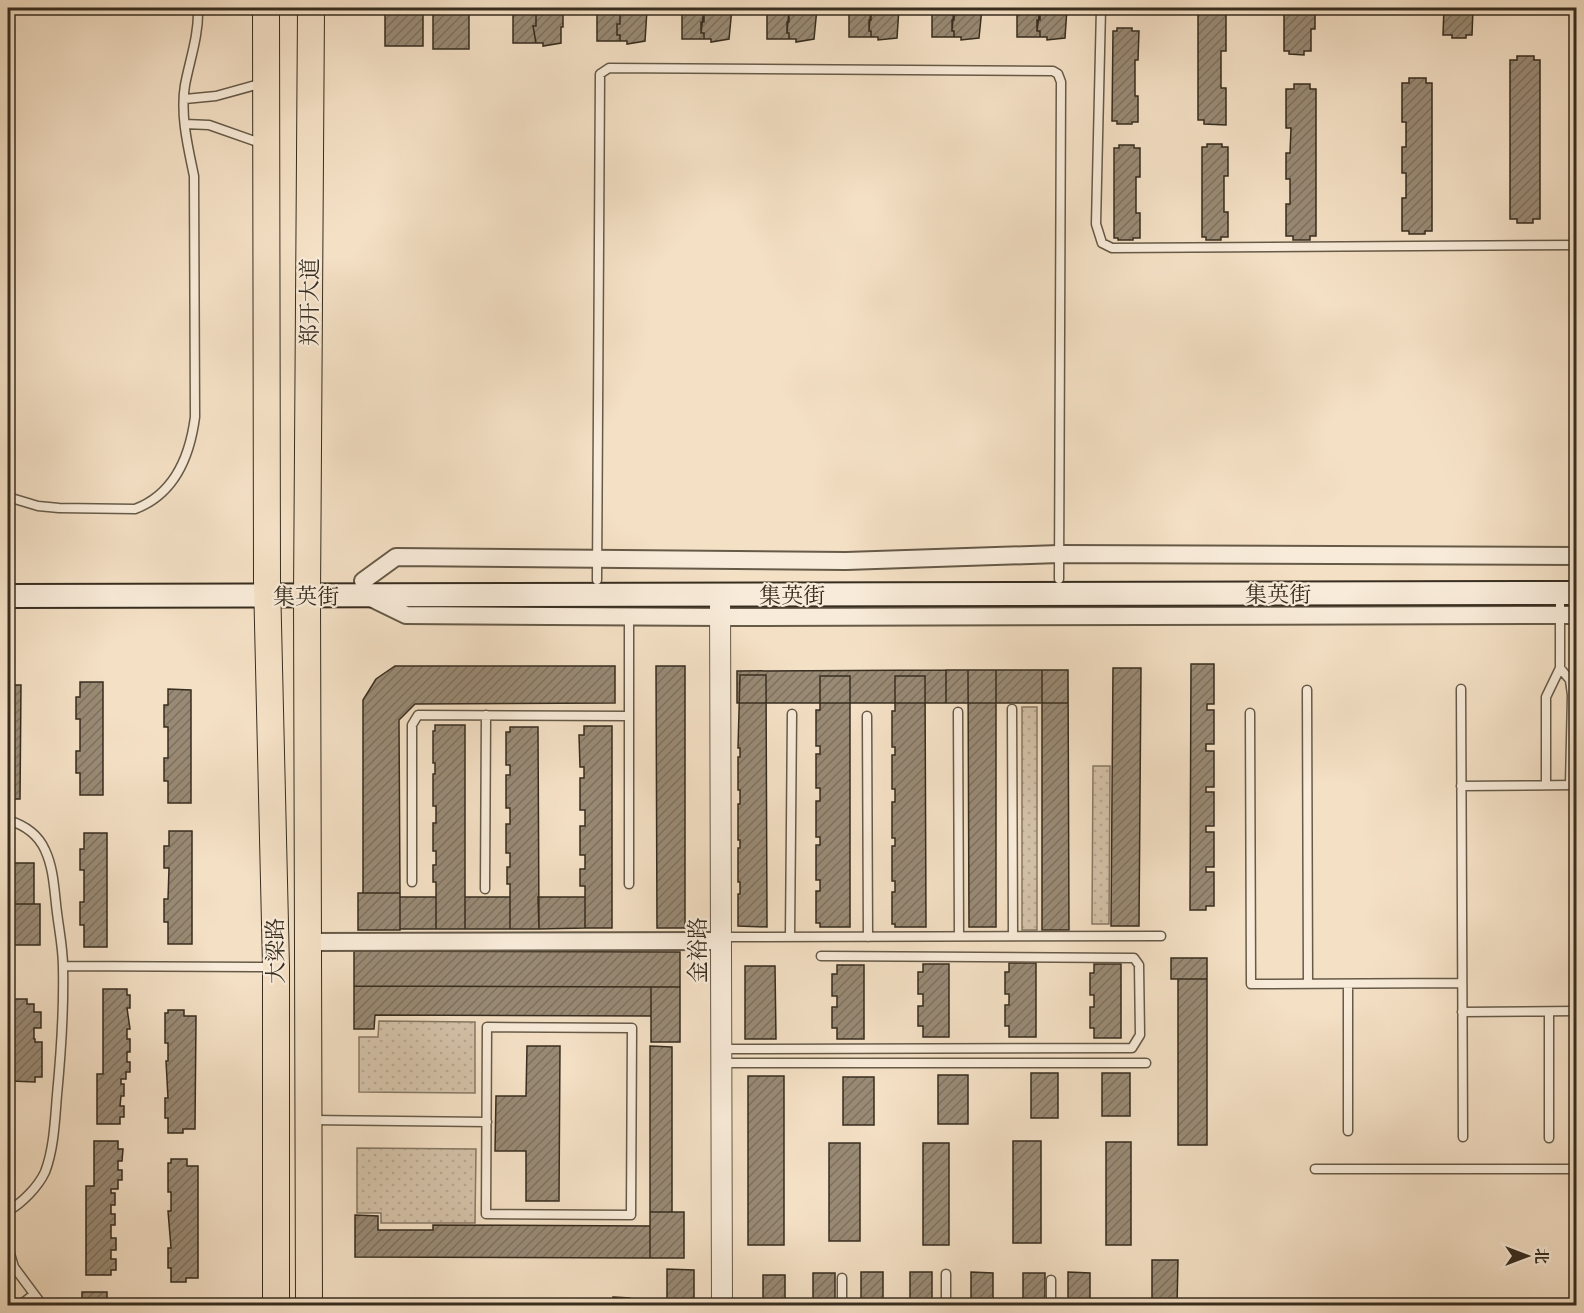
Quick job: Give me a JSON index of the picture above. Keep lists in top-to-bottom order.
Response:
{
  "streets": {
    "main road": ["郑开大道", "集英街", "大梁路"],
    "street": ["金裕路"]
  },
  "crossings": [
    ["郑开大道", "集英街"],
    ["郑开大道", "大梁路"],
    ["集英街", "金裕路"],
    ["集英街", "大梁路"]
  ],
  "north": "right"
}
